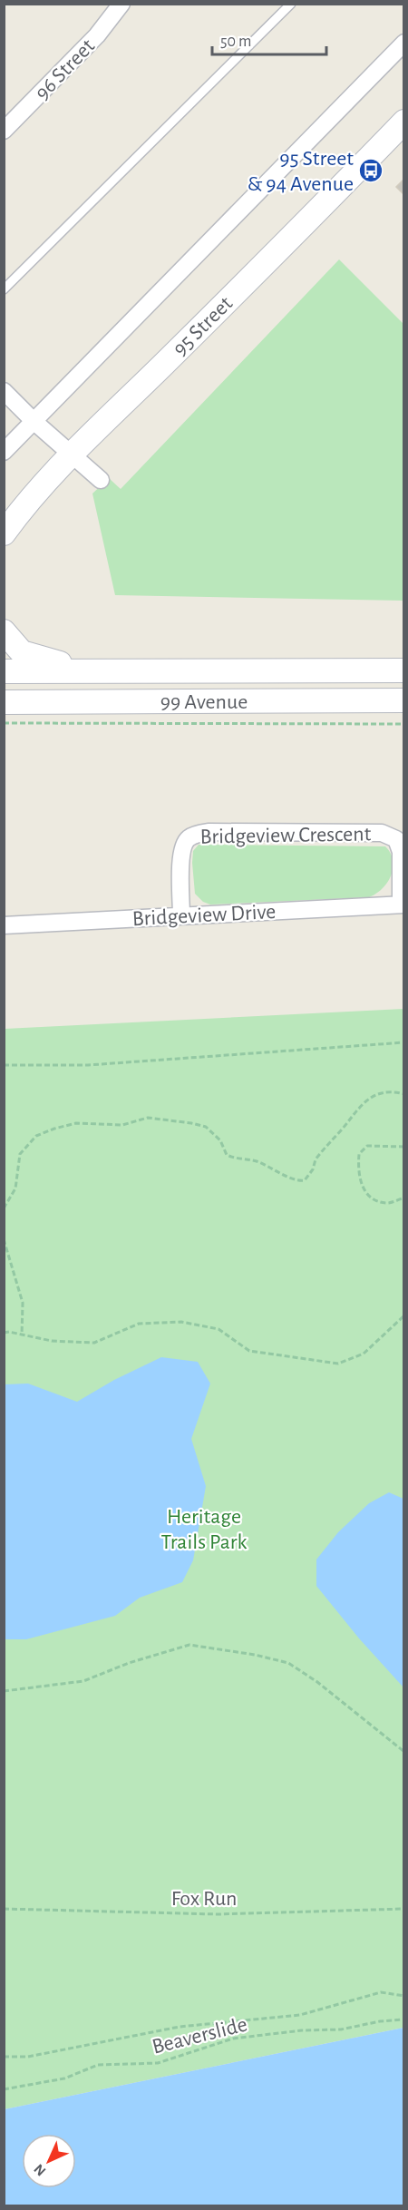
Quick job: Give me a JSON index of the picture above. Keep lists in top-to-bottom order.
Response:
{
  "streets": {
    "main road": ["95 Street", "99 Avenue"],
    "street": ["96 Street", "Bridgeview Crescent", "Bridgeview Drive"],
    "path": ["Fox Run", "Beaverslide"]
  },
  "crossings": [
    ["Bridgeview Crescent", "Bridgeview Drive"]
  ],
  "parks": ["Heritage Trails Park"],
  "places": {
    "bus stop": ["95 Street & 94 Avenue"]
  },
  "scale_bar": "50 m",
  "north": "bottom left"
}
